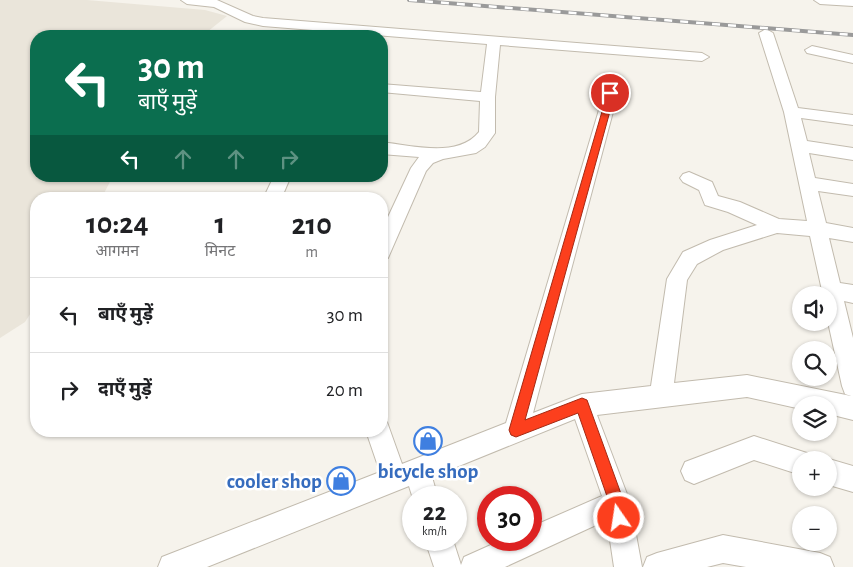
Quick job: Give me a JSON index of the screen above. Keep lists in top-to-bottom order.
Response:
{
  "places": {
    "shop": ["bicycle shop", "cooler shop"]
  },
  "page": {
    "turn": ["30 m", "बाएँ मुड़ें"],
    "eta": [
      "10:24",
      "आगमन",
      "1",
      "मिनट",
      "210",
      "m"
    ],
    "list": [
      {
        "name": "बाएँ मुड़ें",
        "value": "30 m"
      },
      {
        "name": "दाएँ मुड़ें",
        "value": "20 m"
      }
    ],
    "map_buttons": ["+", "−"],
    "speed": "22 km/h",
    "limit": "30"
  }
}
